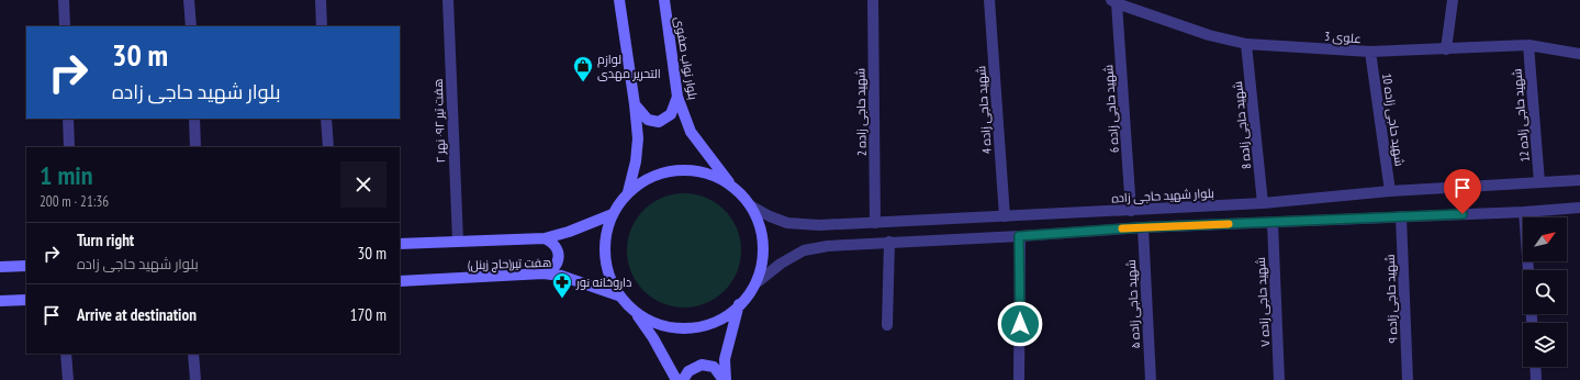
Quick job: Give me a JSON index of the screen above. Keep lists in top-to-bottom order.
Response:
{
  "streets": {
    "main road": ["بلوار نواب صفوی", "هفت تیر(حاج زینل)"],
    "street": [
      "علوی 3",
      "شهید حاجی زاده 6",
      "شهید حاجی زاده 4",
      "شهید حاجی زاده 2",
      "شهید حاجی زاده 12",
      "شهید حاجی زاده 10",
      "هفت تیر ۹۲- نهر ۲",
      "شهید حاجی زاده 8",
      "بلوار شهید حاجی زاده",
      "شهید حاجی زاده ۹",
      "شهید حاجی زاده ۷",
      "شهید حاجی زاده ۵"
    ]
  },
  "crossings": [
    ["علوی 3", "شهید حاجی زاده 6"],
    ["علوی 3", "شهید حاجی زاده 12"],
    ["علوی 3", "شهید حاجی زاده 10"],
    ["علوی 3", "شهید حاجی زاده 8"],
    ["شهید حاجی زاده 6", "بلوار شهید حاجی زاده"],
    ["شهید حاجی زاده 4", "بلوار شهید حاجی زاده"],
    ["شهید حاجی زاده 2", "بلوار شهید حاجی زاده"],
    ["شهید حاجی زاده 12", "بلوار شهید حاجی زاده"],
    ["شهید حاجی زاده 10", "بلوار شهید حاجی زاده"],
    ["هفت تیر ۹۲- نهر ۲", "هفت تیر(حاج زینل)"],
    ["شهید حاجی زاده 8", "بلوار شهید حاجی زاده"]
  ],
  "places": {
    "shop": ["لوازم التحریر مهدی"],
    "pharmacy": ["داروخانه نور"]
  },
  "north": "top right",
  "page": {
    "turn": ["30 m", "بلوار شهید حاجی زاده"],
    "heading": ["1 min", "200 m · 21:36"],
    "list": [
      {
        "name": "Turn right",
        "note": "بلوار شهید حاجی زاده",
        "value": "30 m"
      },
      {
        "name": "Arrive at destination",
        "value": "170 m"
      }
    ]
  }
}
